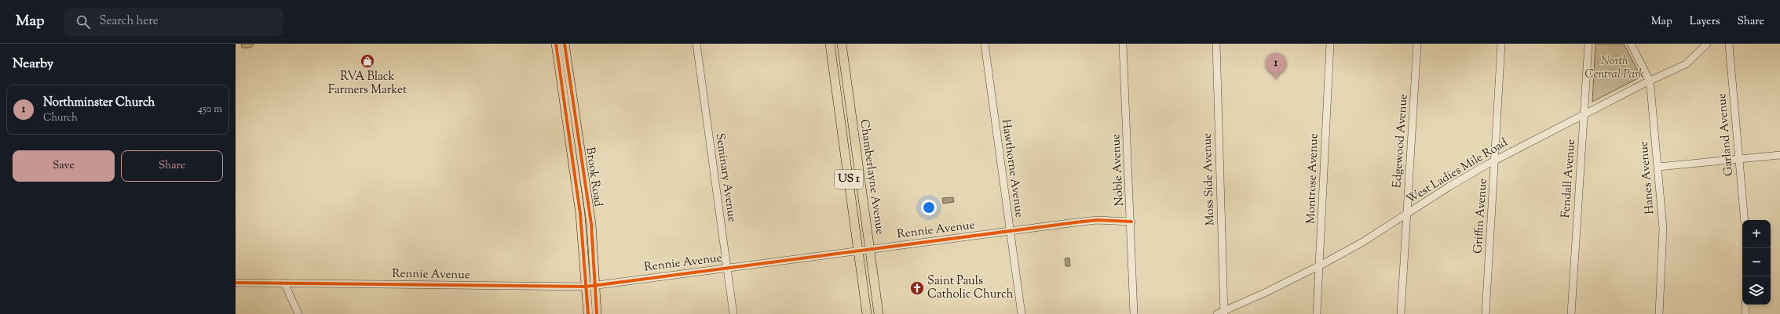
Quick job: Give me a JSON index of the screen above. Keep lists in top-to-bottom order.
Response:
{
  "streets": {
    "main road": ["Brook Road", "Chamberlayne Avenue", "US 1"],
    "street": [
      "Garland Avenue",
      "Edgewood Avenue",
      "Hawthorne Avenue",
      "Noble Avenue",
      "West Ladies Mile Road",
      "Seminary Avenue",
      "Hanes Avenue",
      "Montrose Avenue",
      "Fendall Avenue",
      "Moss Side Avenue",
      "Griffin Avenue",
      "Rennie Avenue"
    ]
  },
  "crossings": [
    ["Edgewood Avenue", "West Ladies Mile Road"],
    ["Hawthorne Avenue", "Rennie Avenue"],
    ["Noble Avenue", "Rennie Avenue"],
    ["West Ladies Mile Road", "Hanes Avenue"],
    ["West Ladies Mile Road", "Montrose Avenue"],
    ["West Ladies Mile Road", "Fendall Avenue"],
    ["West Ladies Mile Road", "Moss Side Avenue"],
    ["West Ladies Mile Road", "Griffin Avenue"],
    ["Brook Road", "Rennie Avenue"],
    ["Chamberlayne Avenue", "Rennie Avenue"],
    ["Seminary Avenue", "Rennie Avenue"]
  ],
  "parks": ["North Central Park"],
  "places": {
    "shop": ["RVA Black Farmers Market"],
    "church": ["Saint Pauls Catholic Church"]
  },
  "page": {
    "header": "Map",
    "search": "Search here",
    "nav": ["Map", "Layers", "Share"],
    "heading": "Nearby",
    "pins": "1",
    "list": [
      {
        "mark": "1",
        "name": "Northminster Church",
        "note": "Church",
        "value": "450 m"
      }
    ],
    "buttons": ["Save", "Share"],
    "map_buttons": ["+", "−"]
  }
}
